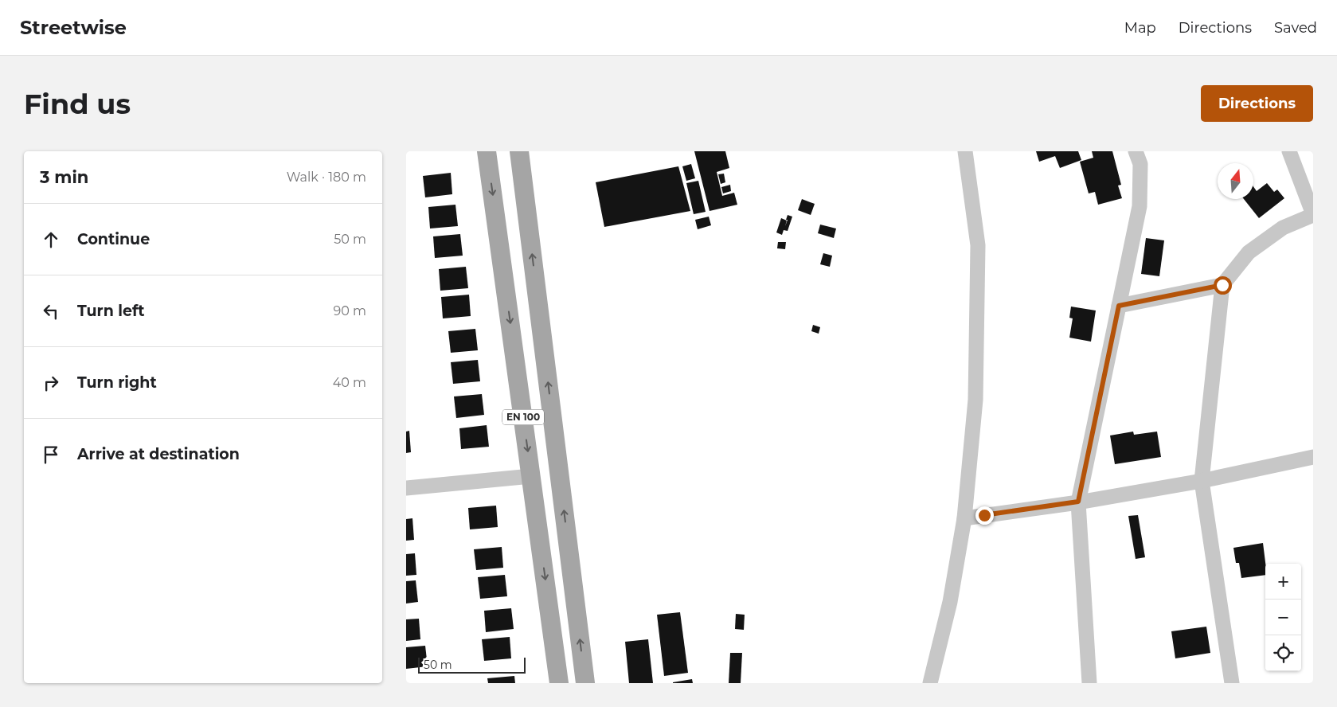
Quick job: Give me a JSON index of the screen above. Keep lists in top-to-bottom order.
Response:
{
  "streets": {
    "main road": ["EN 100"]
  },
  "scale_bar": "50 m",
  "north": "top",
  "page": {
    "header": "Streetwise",
    "nav": ["Map", "Directions", "Saved"],
    "buttons": "Directions",
    "title": "Find us",
    "heading": ["3 min", "Walk · 180 m"],
    "list": [
      ["Continue", "50 m"],
      ["Turn left", "90 m"],
      ["Turn right", "40 m"],
      "Arrive at destination"
    ],
    "map_buttons": ["+", "−"],
    "scale": "50 m"
  }
}
